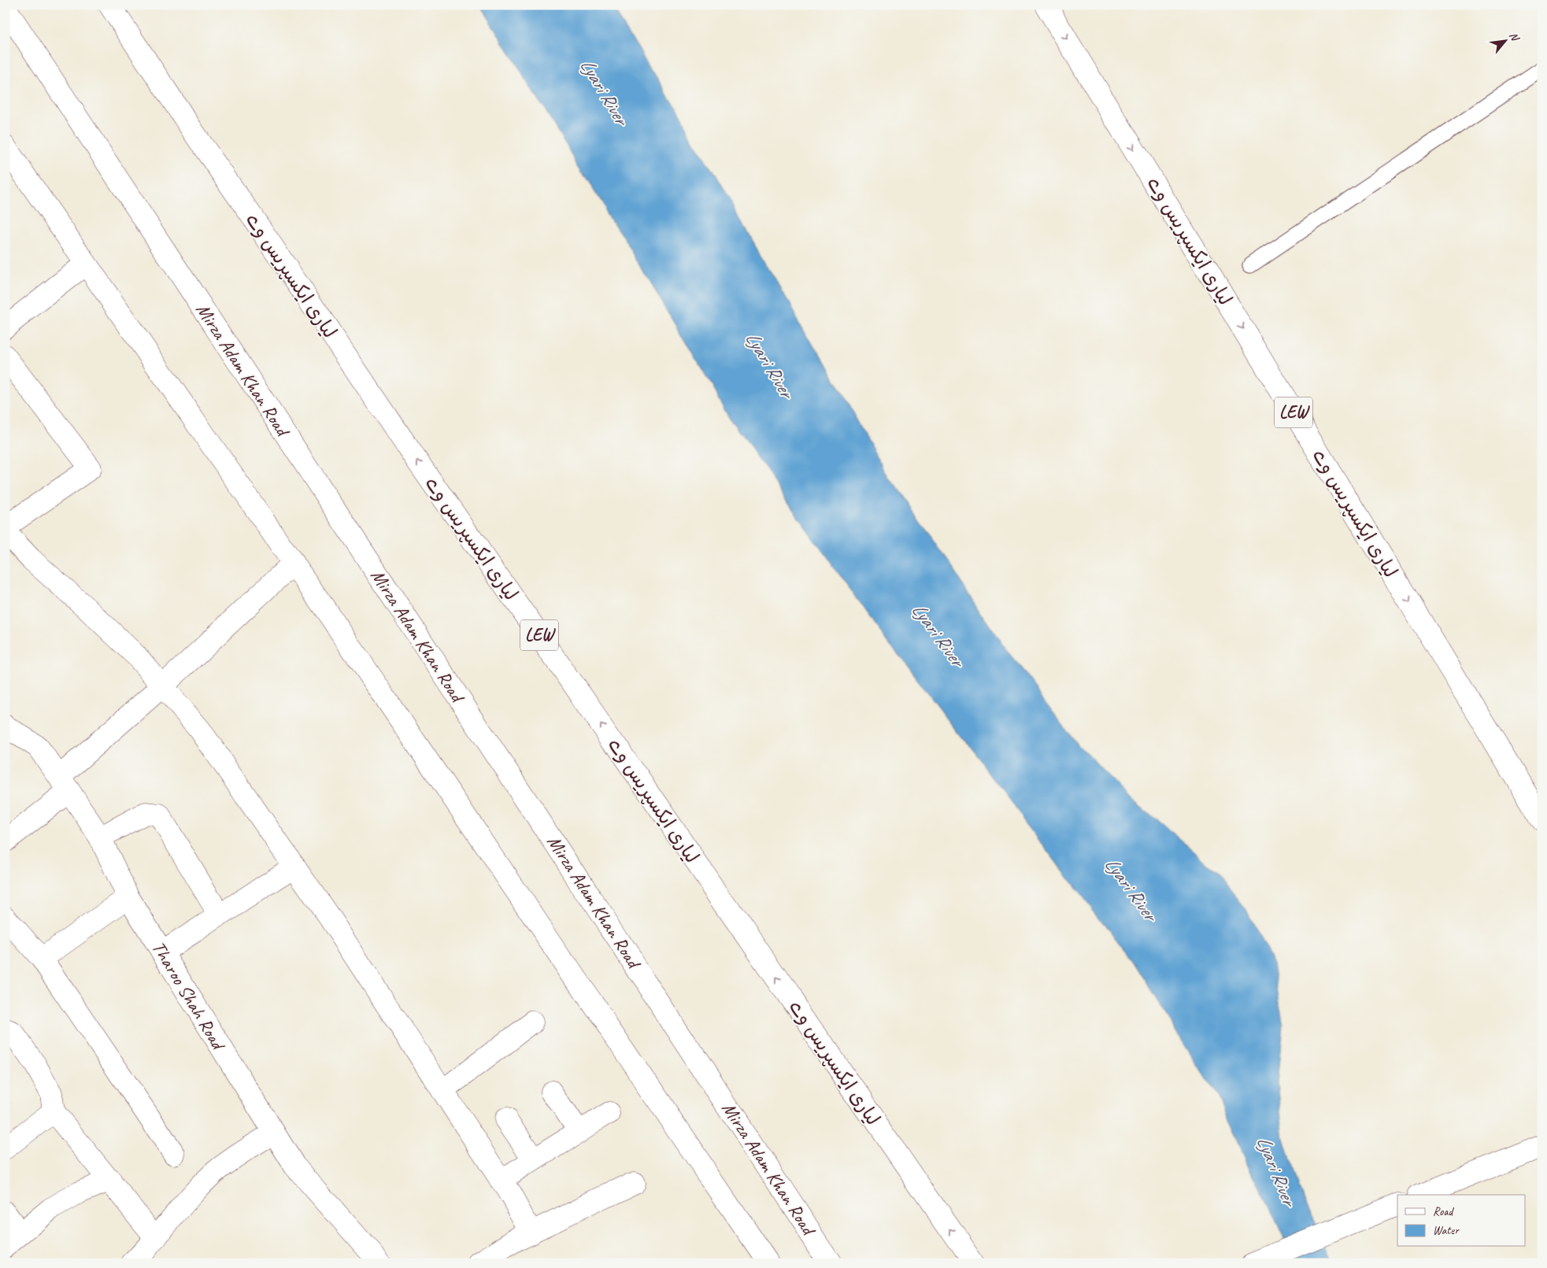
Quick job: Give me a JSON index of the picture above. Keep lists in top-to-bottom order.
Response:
{
  "streets": {
    "main road": [
      "لیاری ایکسپریس وے",
      "Mirza Adam Khan Road",
      "LEW",
      "Tharoo Shah Road"
    ]
  },
  "water": ["Lyari River"],
  "legend": ["Road", "Water"],
  "north": "top right"
}
